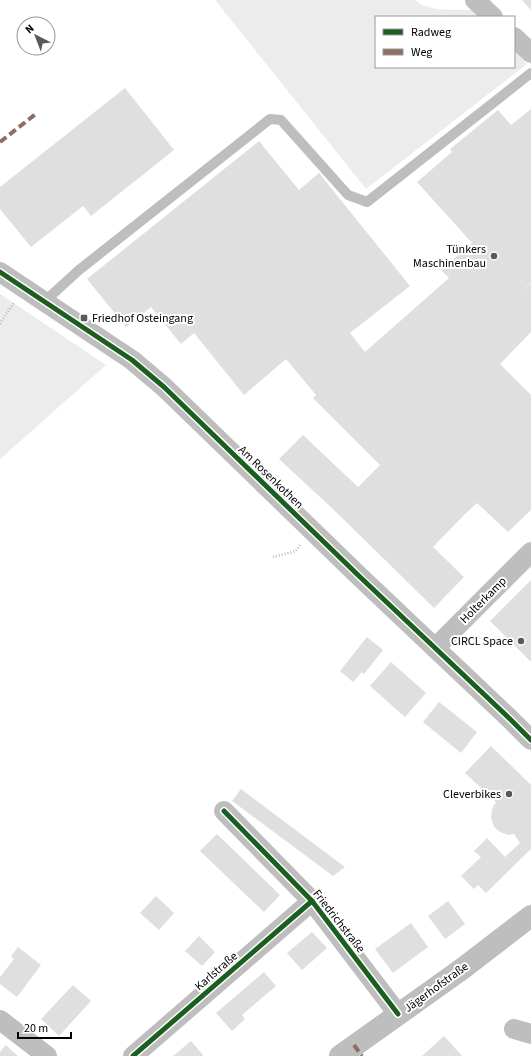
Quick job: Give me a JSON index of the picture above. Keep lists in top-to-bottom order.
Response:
{
  "streets": {
    "street": [
      "Am Rosenkothen",
      "Holterkamp",
      "Friedrichstraße",
      "Karlstraße",
      "Jägerhofstraße"
    ]
  },
  "crossings": [
    ["Am Rosenkothen", "Holterkamp"],
    ["Friedrichstraße", "Karlstraße"],
    ["Friedrichstraße", "Jägerhofstraße"]
  ],
  "places": {
    "other": ["Tünkers Maschinenbau", "CIRCL Space", "Cleverbikes"],
    "transit": ["Friedhof Osteingang"]
  },
  "legend": ["Radweg", "Weg"],
  "scale_bar": "20 m",
  "north": "top left"
}
